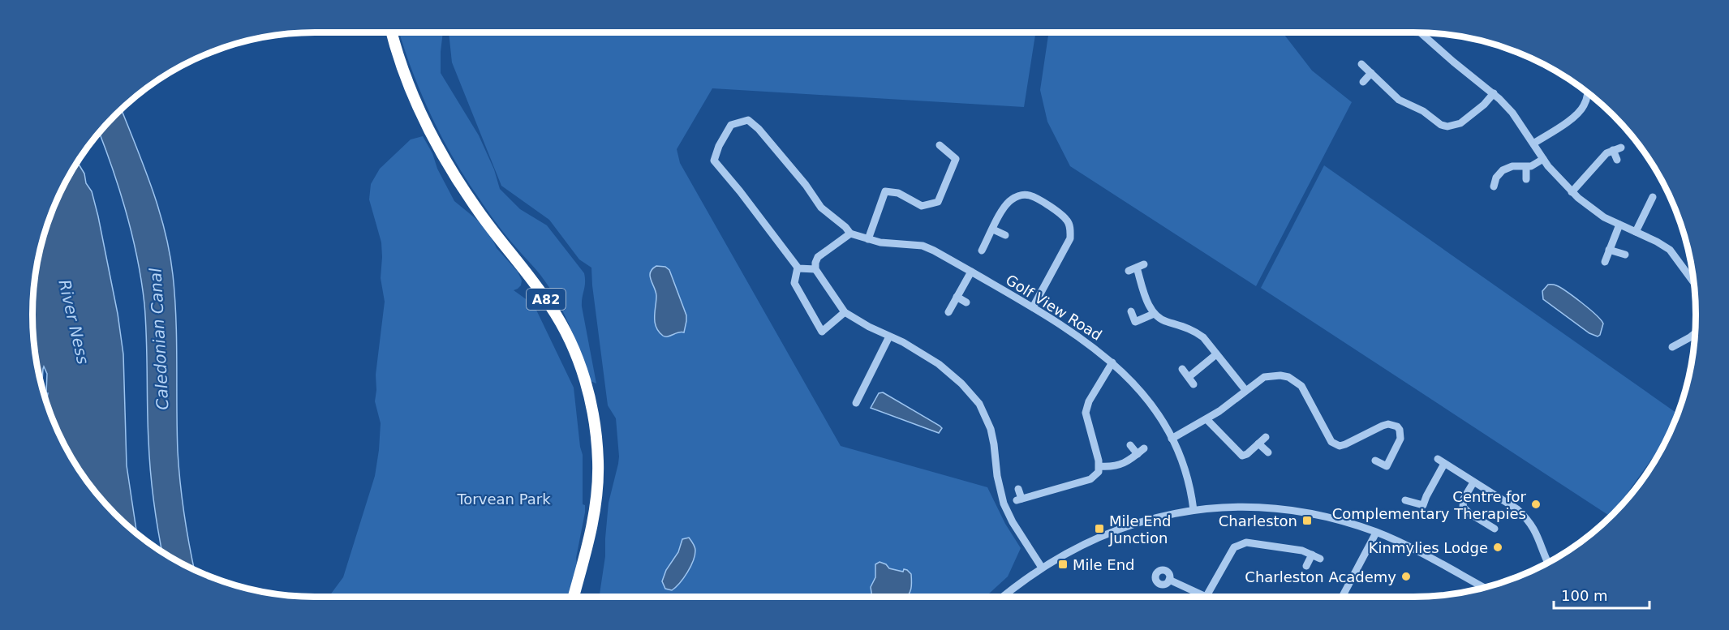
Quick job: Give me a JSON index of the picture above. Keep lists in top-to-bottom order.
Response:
{
  "streets": {
    "highway": ["A82"],
    "street": ["Golf View Road"]
  },
  "water": ["River Ness", "Caledonian Canal"],
  "parks": ["Torvean Park"],
  "places": {
    "other": ["Centre for Complementary Therapies", "Kinmylies Lodge", "Charleston Academy"],
    "transit": ["Charleston", "Mile End Junction", "Mile End"]
  },
  "scale_bar": "100 m"
}
